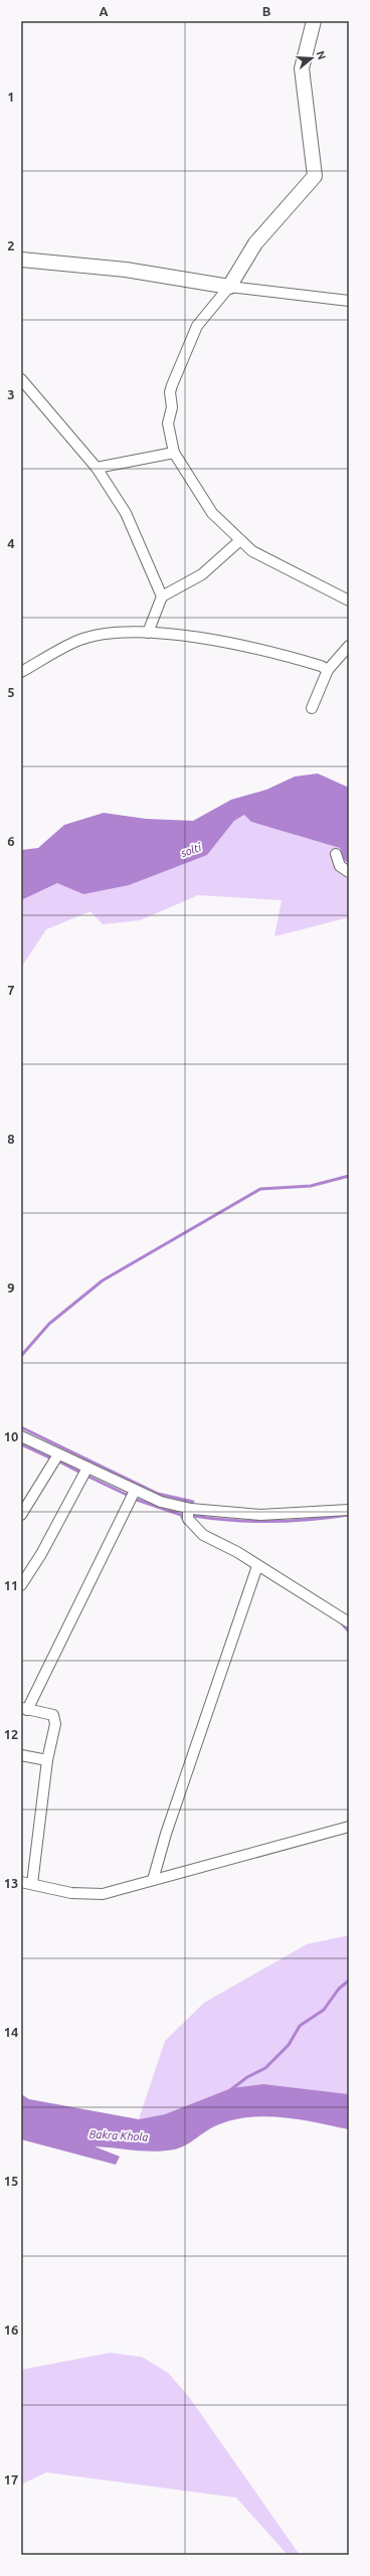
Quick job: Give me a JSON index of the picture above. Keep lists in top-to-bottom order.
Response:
{
  "water": ["solti", "Bakra Khola"],
  "north": "right",
  "grid": {
    "columns": ["A", "B"],
    "rows": [
      "1",
      "2",
      "3",
      "4",
      "5",
      "6",
      "7",
      "8",
      "9",
      "10",
      "11",
      "12",
      "13",
      "14",
      "15",
      "16",
      "17"
    ]
  }
}
